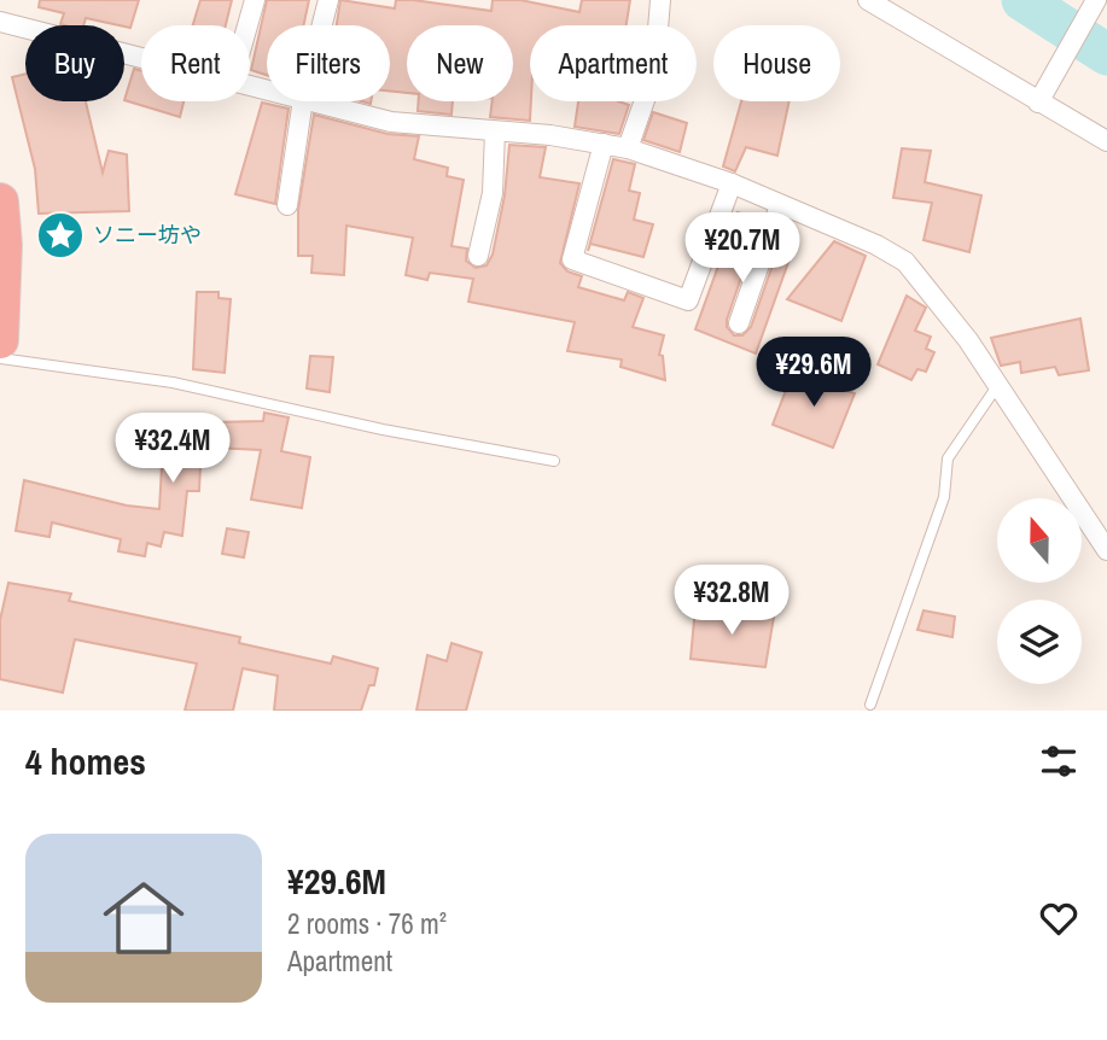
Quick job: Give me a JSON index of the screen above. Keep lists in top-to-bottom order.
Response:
{
  "places": {
    "place": ["ソニー坊や"]
  },
  "north": "top",
  "page": {
    "chip": [
      "Buy",
      "Rent",
      "Filters",
      "New",
      "Apartment",
      "House"
    ],
    "price": [
      "¥20.7M",
      "¥29.6M",
      "¥32.4M",
      "¥32.8M"
    ],
    "heading": "4 homes",
    "list": [
      {
        "name": "¥29.6M",
        "note": "2 rooms · 76 m² · Apartment"
      }
    ]
  }
}
